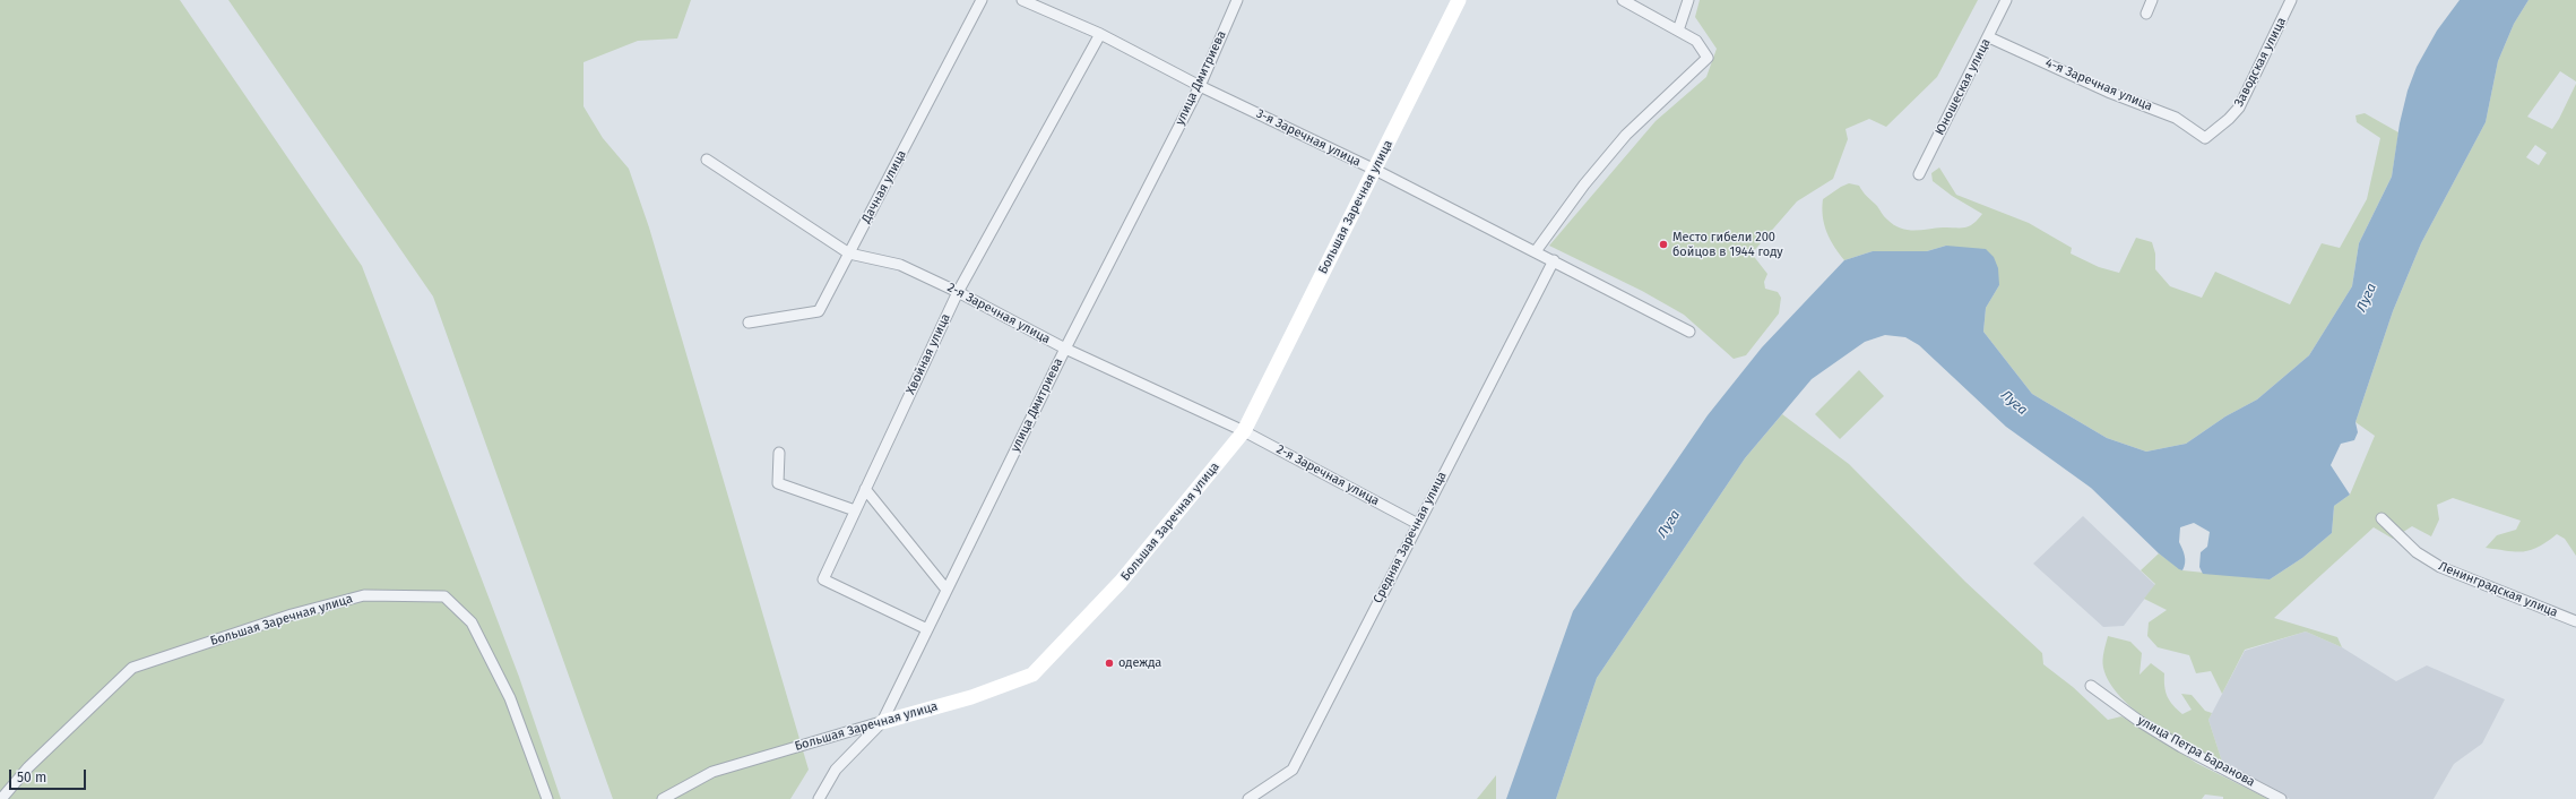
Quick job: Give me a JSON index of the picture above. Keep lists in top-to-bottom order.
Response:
{
  "streets": {
    "street": [
      "Заводская улица",
      "улица Дмитриева",
      "4-я Заречная улица",
      "Юношеская улица",
      "3-я Заречная улица",
      "Дачная улица",
      "Большая Заречная улица",
      "2-я Заречная улица",
      "Хвойная улица",
      "Средняя Заречная улица",
      "Ленинградская улица",
      "улица Петра Баранова"
    ]
  },
  "crossings": [
    ["Заводская улица", "4-я Заречная улица"],
    ["улица Дмитриева", "3-я Заречная улица"],
    ["улица Дмитриева", "Большая Заречная улица"],
    ["улица Дмитриева", "2-я Заречная улица"],
    ["улица Дмитриева", "Хвойная улица"],
    ["4-я Заречная улица", "Юношеская улица"],
    ["3-я Заречная улица", "Большая Заречная улица"],
    ["3-я Заречная улица", "Хвойная улица"],
    ["3-я Заречная улица", "Средняя Заречная улица"],
    ["Дачная улица", "2-я Заречная улица"],
    ["Большая Заречная улица", "2-я Заречная улица"],
    ["2-я Заречная улица", "Хвойная улица"],
    ["2-я Заречная улица", "Средняя Заречная улица"]
  ],
  "water": ["Луга"],
  "places": ["Место гибели 200 бойцов в 1944 году", "одежда"],
  "scale_bar": "50 m"
}
